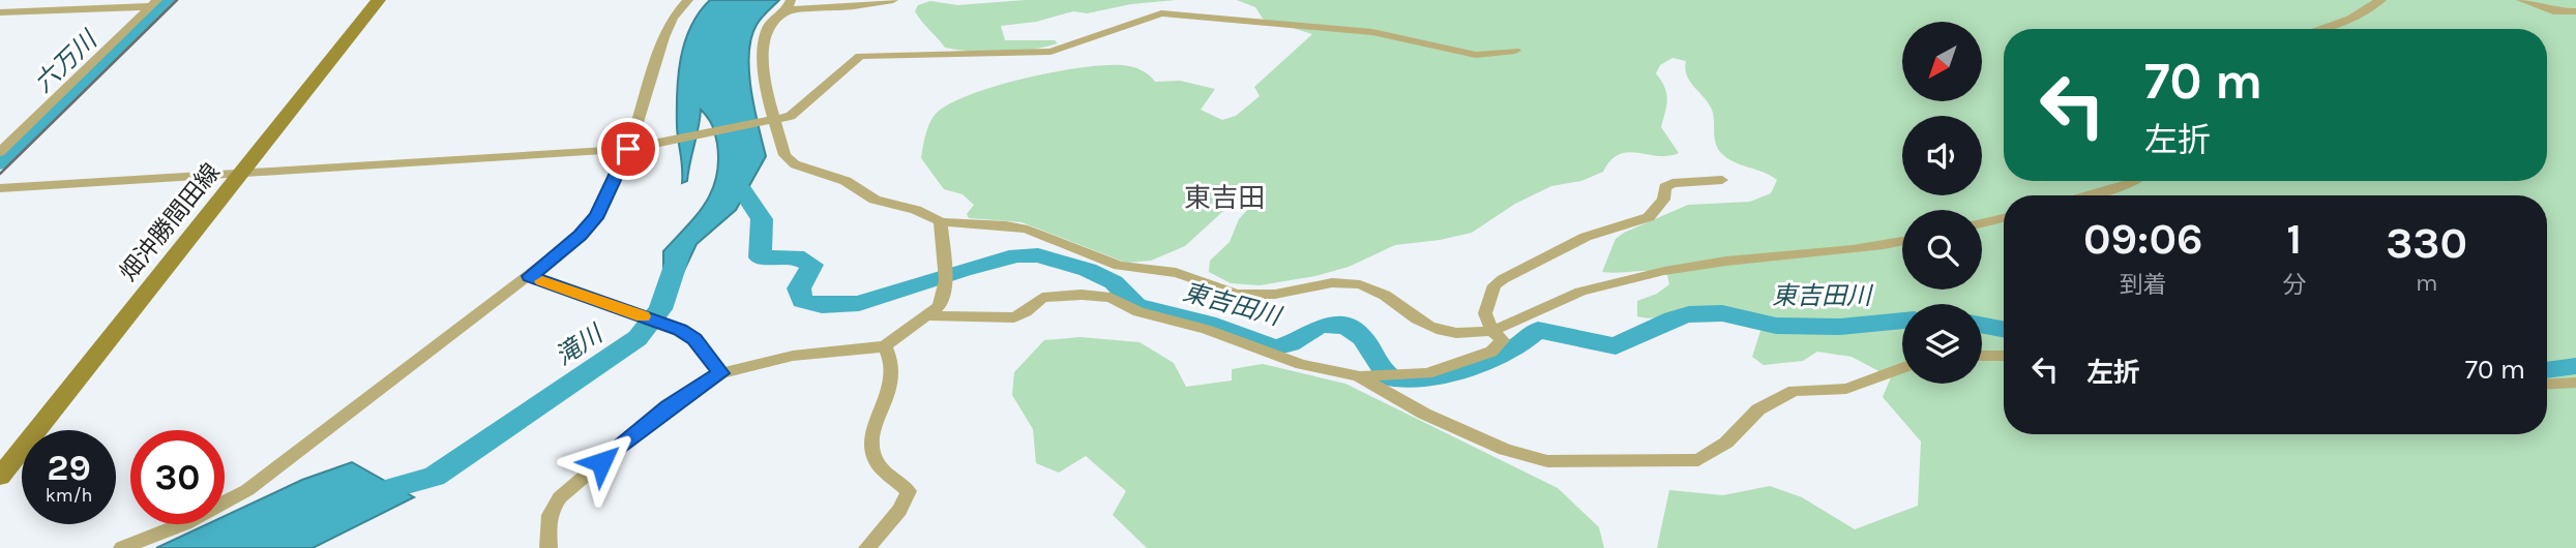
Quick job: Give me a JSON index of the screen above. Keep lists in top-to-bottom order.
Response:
{
  "streets": {
    "main road": ["畑沖勝間田線"]
  },
  "districts": ["東吉田"],
  "water": ["六万川", "東吉田川", "滝川"],
  "north": "bottom left",
  "page": {
    "turn": ["70 m", "左折"],
    "eta": [
      "09:06",
      "到着",
      "1",
      "分",
      "330",
      "m"
    ],
    "list": [
      {
        "name": "左折",
        "value": "70 m"
      }
    ],
    "speed": "29 km/h",
    "limit": "30"
  }
}
